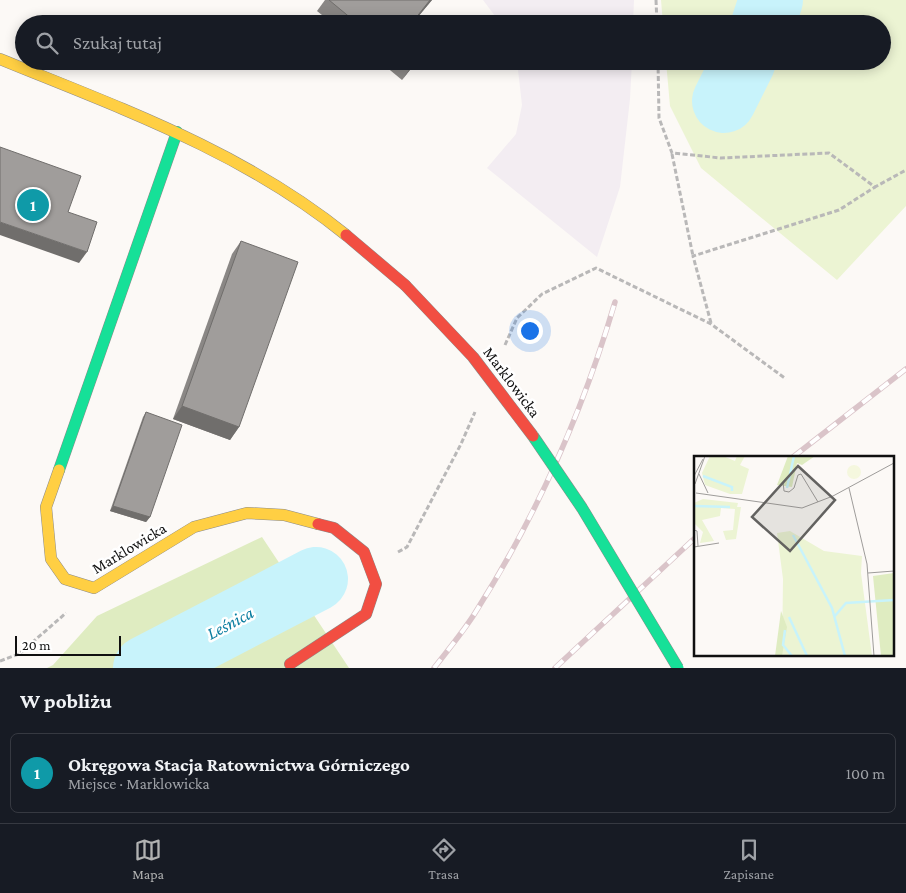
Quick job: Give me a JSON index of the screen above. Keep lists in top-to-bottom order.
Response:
{
  "streets": {
    "street": ["Marklowicka"]
  },
  "water": ["Leśnica"],
  "scale_bar": "20 m",
  "page": {
    "search": "Szukaj tutaj",
    "pins": "1",
    "scale": "20 m",
    "heading": "W pobliżu",
    "list": [
      {
        "mark": "1",
        "name": "Okręgowa Stacja Ratownictwa Górniczego",
        "note": "Miejsce · Marklowicka",
        "value": "100 m"
      }
    ],
    "nav": ["Mapa", "Trasa", "Zapisane"]
  }
}
